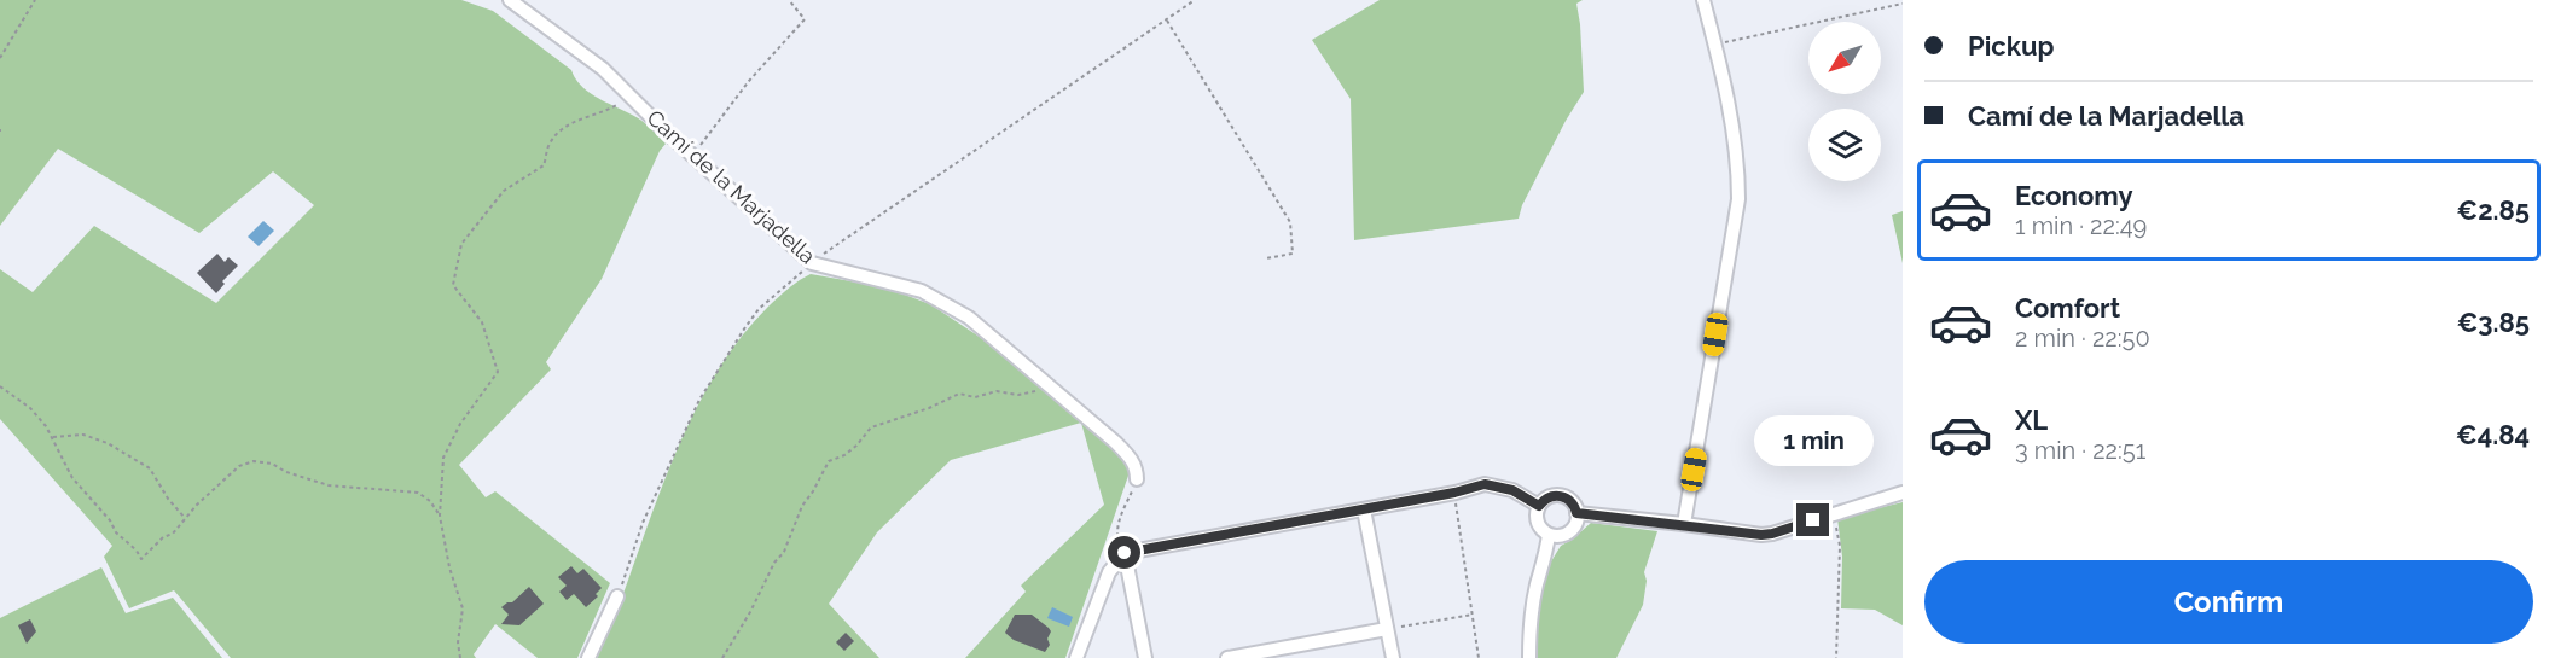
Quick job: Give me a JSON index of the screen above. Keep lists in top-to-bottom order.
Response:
{
  "streets": {
    "street": ["Camí de la Marjadella"]
  },
  "north": "bottom left",
  "page": {
    "banner": ["Pickup", "Camí de la Marjadella"],
    "list": [
      {
        "name": "Economy",
        "note": "1 min · 22:49",
        "value": "€2.85"
      },
      {
        "name": "Comfort",
        "note": "2 min · 22:50",
        "value": "€3.85"
      },
      {
        "name": "XL",
        "note": "3 min · 22:51",
        "value": "€4.84"
      }
    ],
    "bubble": "1 min",
    "buttons": "Confirm"
  }
}
